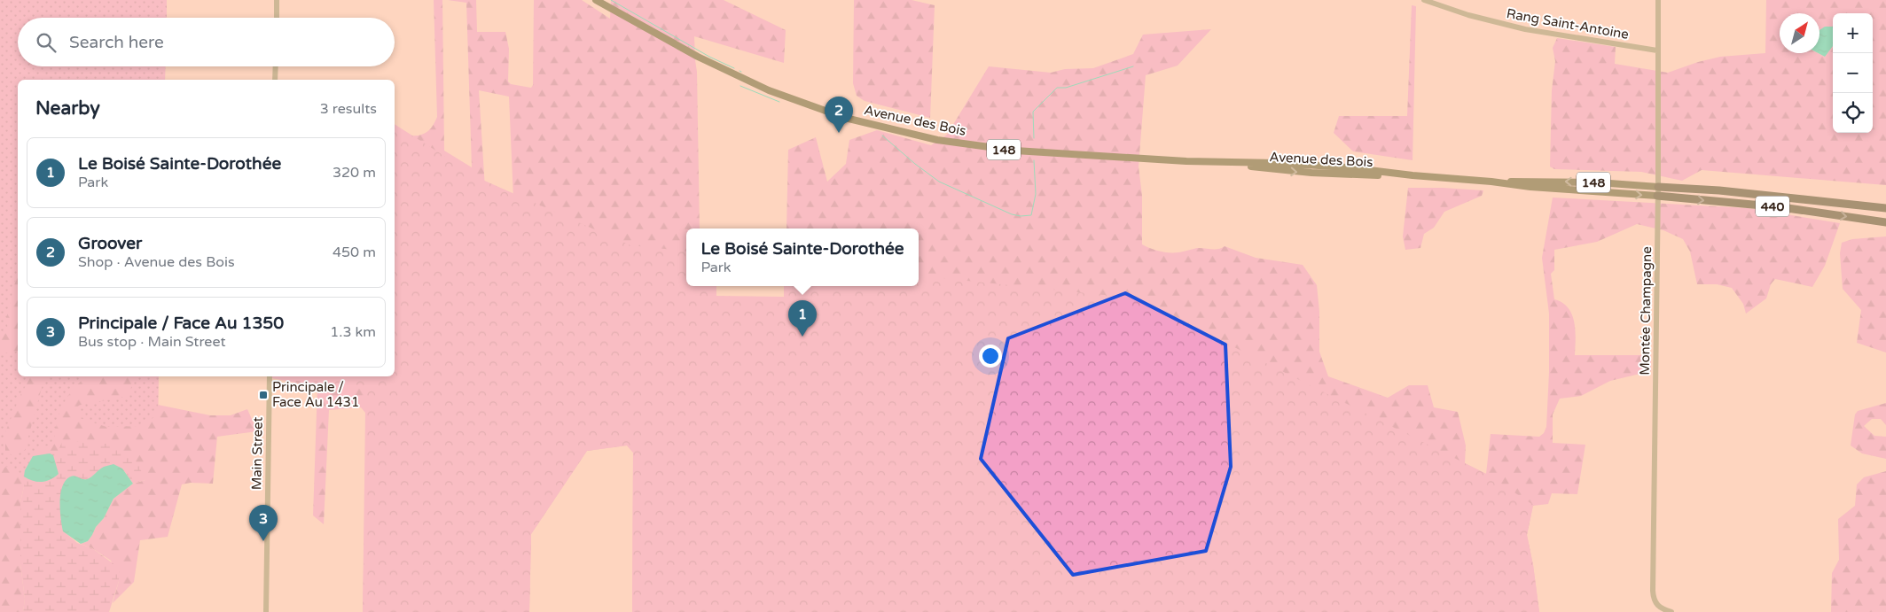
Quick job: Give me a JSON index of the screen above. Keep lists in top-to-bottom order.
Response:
{
  "streets": {
    "highway": ["440"],
    "main road": ["Avenue des Bois", "148"],
    "street": ["Rang Saint-Antoine", "Montée Champagne", "Main Street"]
  },
  "crossings": [
    ["Rang Saint-Antoine", "Montée Champagne"],
    ["Avenue des Bois", "440"],
    ["Avenue des Bois", "Montée Champagne"],
    ["440", "Montée Champagne"]
  ],
  "places": {
    "transit": ["Principale / Face Au 1431"]
  },
  "north": "top right",
  "page": {
    "map_buttons": ["+", "−"],
    "search": "Search here",
    "heading": ["Nearby", "3 results"],
    "pins": ["2", "1", "3"],
    "list": [
      {
        "mark": "1",
        "name": "Le Boisé Sainte-Dorothée",
        "note": "Park",
        "value": "320 m"
      },
      {
        "mark": "2",
        "name": "Groover",
        "note": "Shop · Avenue des Bois",
        "value": "450 m"
      },
      {
        "mark": "3",
        "name": "Principale / Face Au 1350",
        "note": "Bus stop · Main Street",
        "value": "1.3 km"
      }
    ],
    "popup": ["Le Boisé Sainte-Dorothée", "Park"]
  }
}
